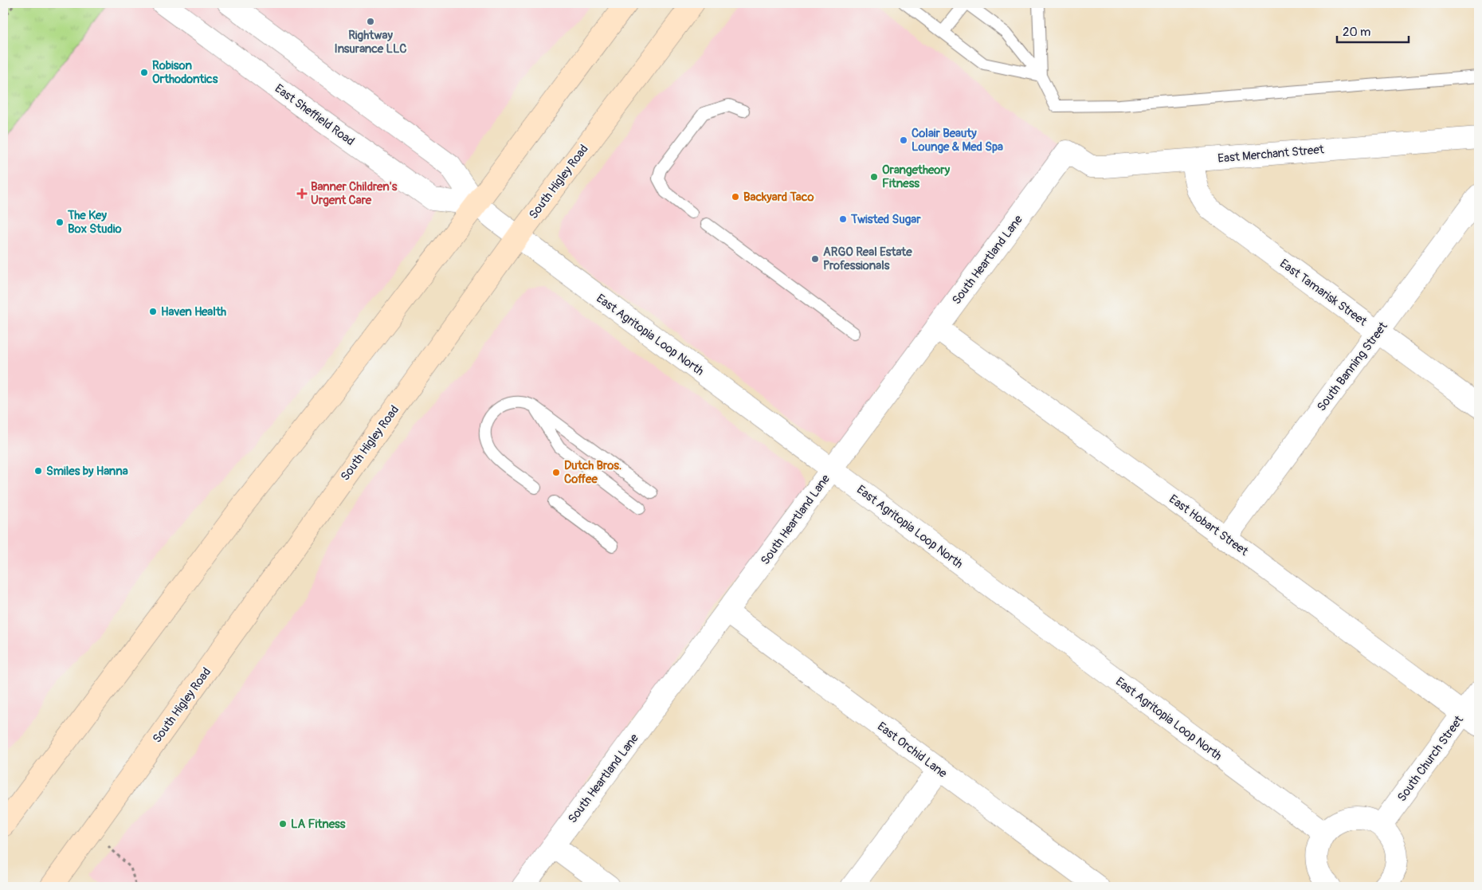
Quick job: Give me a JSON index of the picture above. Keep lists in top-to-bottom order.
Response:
{
  "streets": {
    "main road": ["South Higley Road"],
    "street": [
      "East Sheffield Road",
      "East Merchant Street",
      "South Heartland Lane",
      "East Tamarisk Street",
      "East Agritopia Loop North",
      "South Banning Street",
      "East Hobart Street",
      "East Orchid Lane",
      "South Church Street"
    ]
  },
  "crossings": [
    ["East Sheffield Road", "East Agritopia Loop North"],
    ["East Merchant Street", "South Heartland Lane"],
    ["East Merchant Street", "East Tamarisk Street"],
    ["South Higley Road", "East Agritopia Loop North"],
    ["South Heartland Lane", "East Agritopia Loop North"],
    ["South Heartland Lane", "East Hobart Street"],
    ["South Heartland Lane", "East Orchid Lane"],
    ["East Tamarisk Street", "South Banning Street"],
    ["South Banning Street", "East Hobart Street"],
    ["East Hobart Street", "South Church Street"]
  ],
  "places": {
    "other": [
      "Rightway Insurance LLC",
      "Robison Orthodontics",
      "Colair Beauty Lounge & Med Spa",
      "Orangetheory Fitness",
      "Backyard Taco",
      "Twisted Sugar",
      "The Key Box Studio",
      "ARGO Real Estate Professionals",
      "Haven Health",
      "Smiles by Hanna",
      "Dutch Bros. Coffee",
      "LA Fitness"
    ],
    "health": ["Banner Children's Urgent Care"]
  },
  "scale_bar": "20 m"
}
